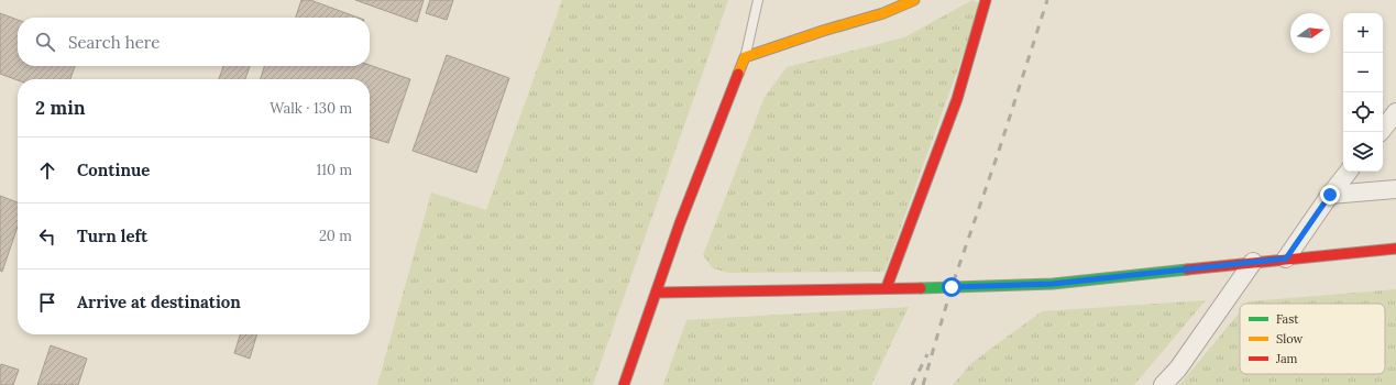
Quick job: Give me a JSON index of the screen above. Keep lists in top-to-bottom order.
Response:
{
  "legend": ["Fast", "Slow", "Jam"],
  "north": "right",
  "page": {
    "map_buttons": ["+", "−"],
    "search": "Search here",
    "heading": ["2 min", "Walk · 130 m"],
    "list": [
      ["Continue", "110 m"],
      ["Turn left", "20 m"],
      "Arrive at destination"
    ]
  }
}
